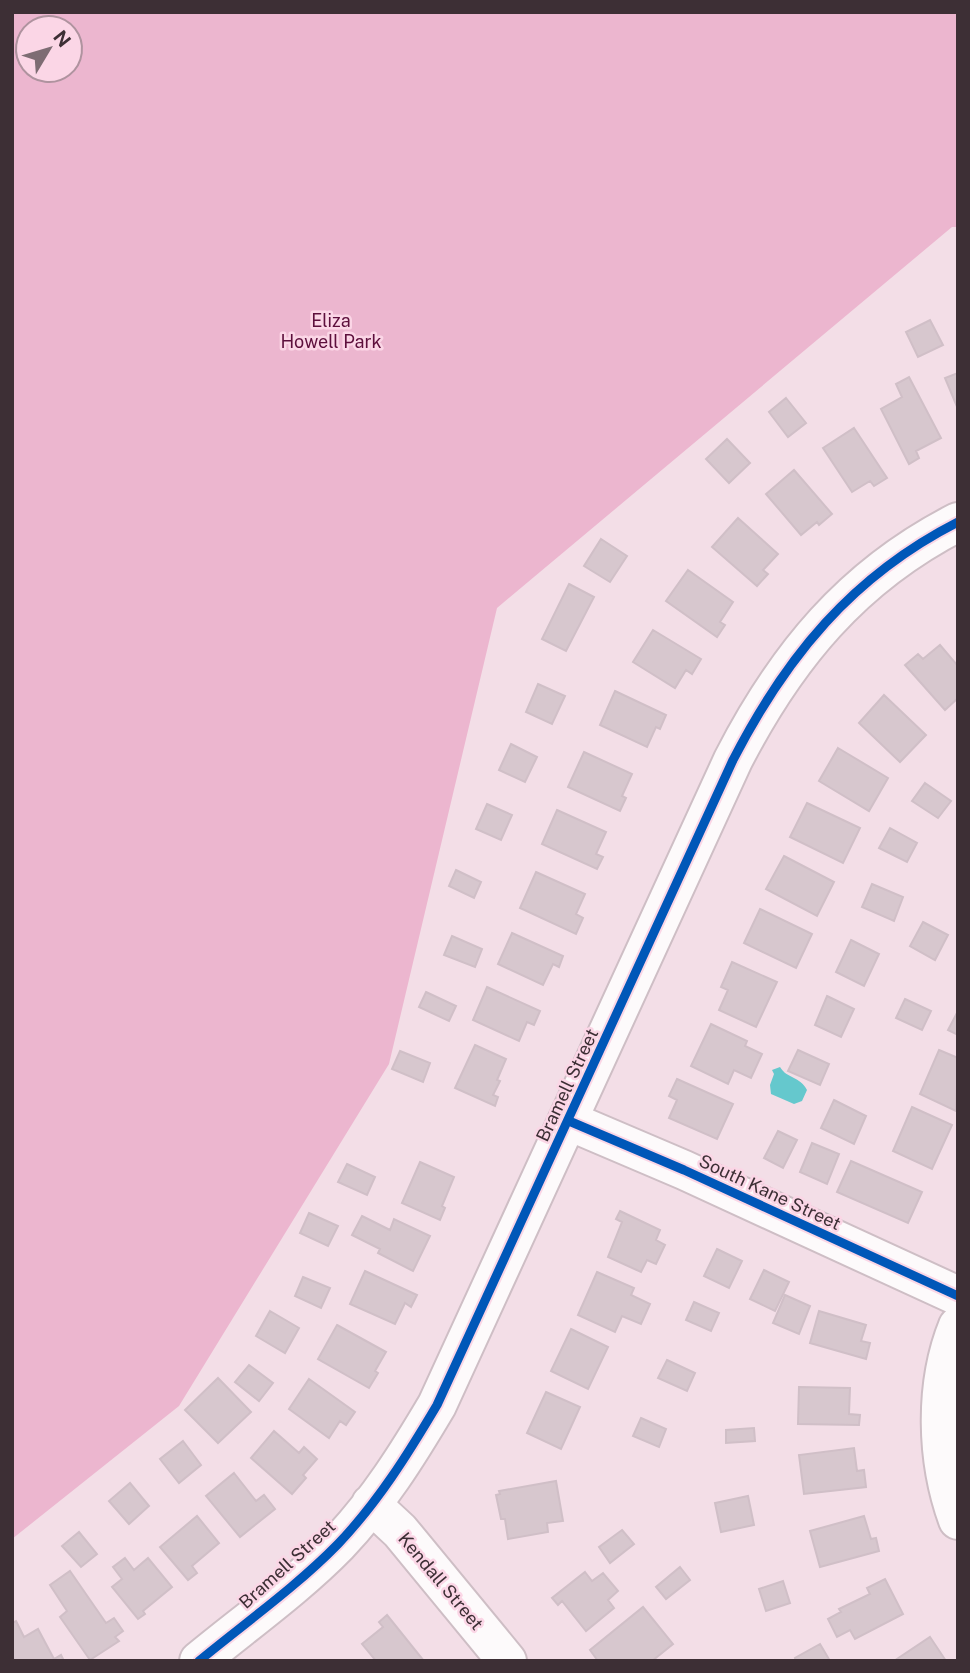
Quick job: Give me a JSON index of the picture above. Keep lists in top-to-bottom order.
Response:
{
  "streets": {
    "street": ["Bramell Street", "South Kane Street", "Kendall Street"]
  },
  "crossings": [
    ["Bramell Street", "South Kane Street"],
    ["Bramell Street", "Kendall Street"]
  ],
  "parks": ["Eliza Howell Park"],
  "north": "top right"
}
